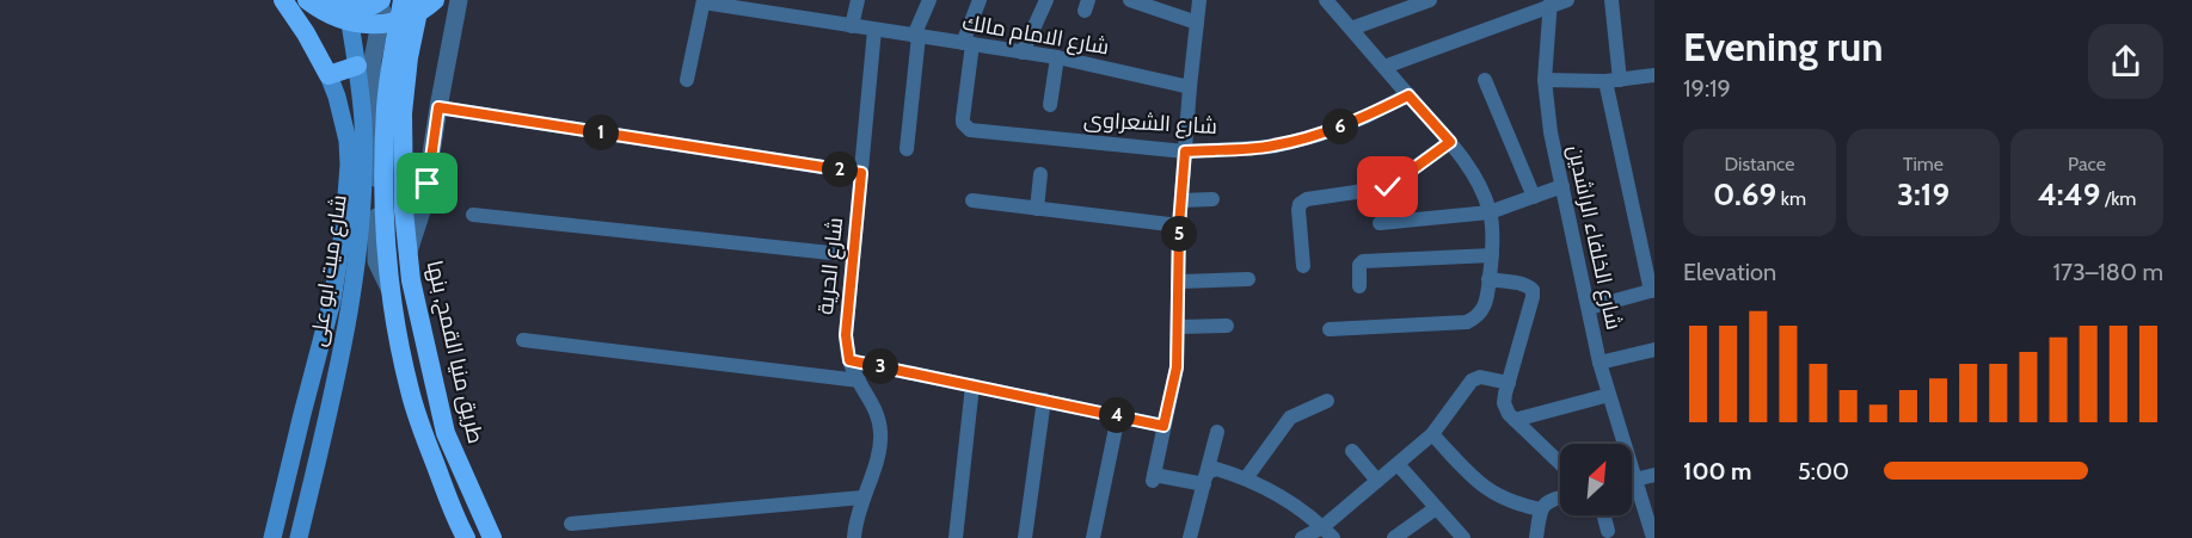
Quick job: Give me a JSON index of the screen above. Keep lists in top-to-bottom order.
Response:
{
  "streets": {
    "highway": ["طريق منيا القمح, بنها"],
    "main road": ["شارع ميت ابو على"],
    "street": [
      "شارع الامام مالك",
      "شارع الشعراوى",
      "شارع الخلفاء الراشدين",
      "شارع الحرية"
    ]
  },
  "crossings": [
    ["شارع الامام مالك", "شارع الشعراوى"],
    ["شارع الامام مالك", "شارع الحرية"]
  ],
  "north": "top right",
  "page": {
    "heading": ["Evening run", "19:19"],
    "pins": [
      "6",
      "1",
      "2",
      "5",
      "3",
      "4"
    ],
    "stats": [
      ["Distance", "0.69 km"],
      ["Time", "3:19"],
      ["Pace", "4:49 /km"]
    ],
    "chart": ["Elevation", "173–180 m"],
    "list": [
      {
        "name": "100 m",
        "note": "5:00"
      }
    ]
  }
}
